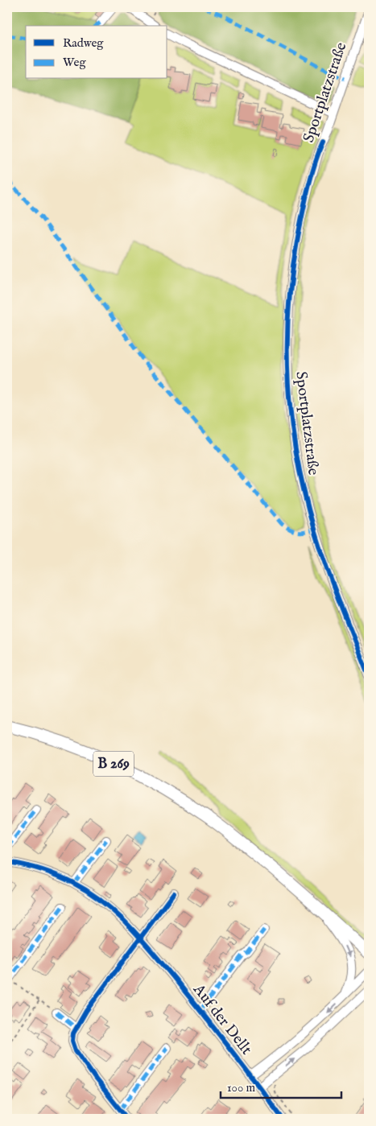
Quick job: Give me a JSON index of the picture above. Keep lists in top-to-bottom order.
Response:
{
  "streets": {
    "main road": ["B 269"],
    "street": ["Sportplatzstraße", "Auf der Dellt"]
  },
  "crossings": [
    ["B 269", "Auf der Dellt"]
  ],
  "legend": ["Radweg", "Weg"],
  "scale_bar": "100 m"
}
